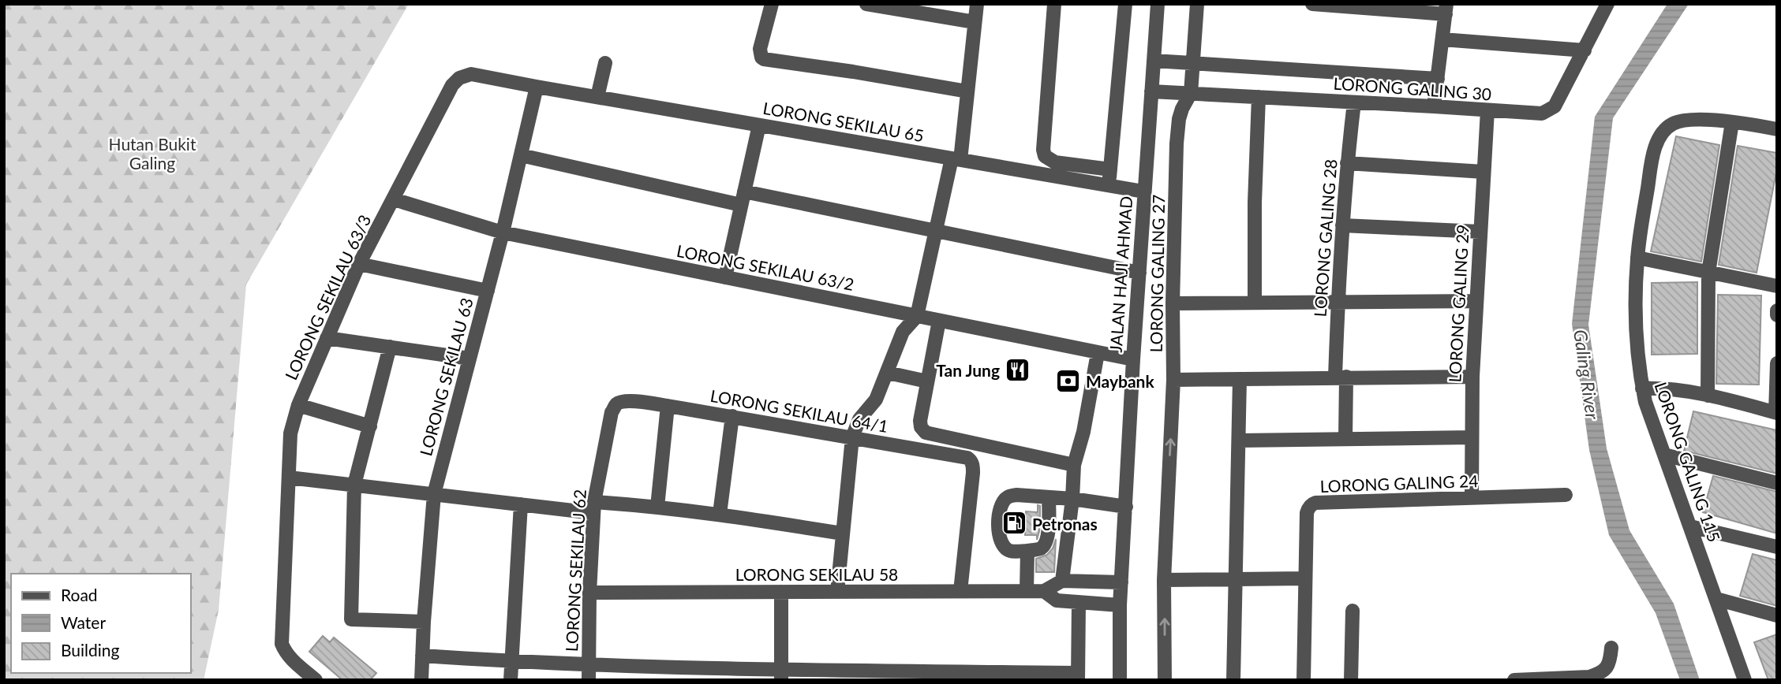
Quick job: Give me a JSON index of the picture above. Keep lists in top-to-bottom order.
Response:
{
  "streets": {
    "street": [
      "LORONG GALING 30",
      "LORONG SEKILAU 65",
      "LORONG GALING 28",
      "LORONG SEKILAU 63/2",
      "LORONG GALING 27",
      "JALAN HAJI AHMAD",
      "LORONG SEKILAU 63/3",
      "LORONG GALING 29",
      "LORONG SEKILAU 63",
      "LORONG SEKILAU 64/1",
      "LORONG GALING 115",
      "LORONG GALING 24",
      "LORONG SEKILAU 62",
      "LORONG SEKILAU 58"
    ]
  },
  "crossings": [
    ["LORONG GALING 30", "LORONG GALING 28"],
    ["LORONG GALING 30", "LORONG GALING 27"],
    ["LORONG GALING 30", "JALAN HAJI AHMAD"],
    ["LORONG GALING 30", "LORONG GALING 29"],
    ["LORONG SEKILAU 65", "JALAN HAJI AHMAD"],
    ["LORONG SEKILAU 65", "LORONG SEKILAU 63/3"],
    ["LORONG SEKILAU 65", "LORONG SEKILAU 63"],
    ["LORONG SEKILAU 63/2", "JALAN HAJI AHMAD"],
    ["LORONG SEKILAU 63/2", "LORONG SEKILAU 63/3"],
    ["LORONG SEKILAU 63/2", "LORONG SEKILAU 63"],
    ["JALAN HAJI AHMAD", "LORONG SEKILAU 58"],
    ["LORONG SEKILAU 63/3", "LORONG SEKILAU 63"],
    ["LORONG GALING 29", "LORONG GALING 24"],
    ["LORONG SEKILAU 64/1", "LORONG SEKILAU 62"],
    ["LORONG SEKILAU 64/1", "LORONG SEKILAU 58"],
    ["LORONG SEKILAU 62", "LORONG SEKILAU 58"]
  ],
  "water": ["Galing River"],
  "parks": ["Hutan Bukit Galing"],
  "places": {
    "restaurant": ["Tan Jung"],
    "bank": ["Maybank"],
    "fuel station": ["Petronas"]
  },
  "legend": ["Road", "Water", "Building"]
}
